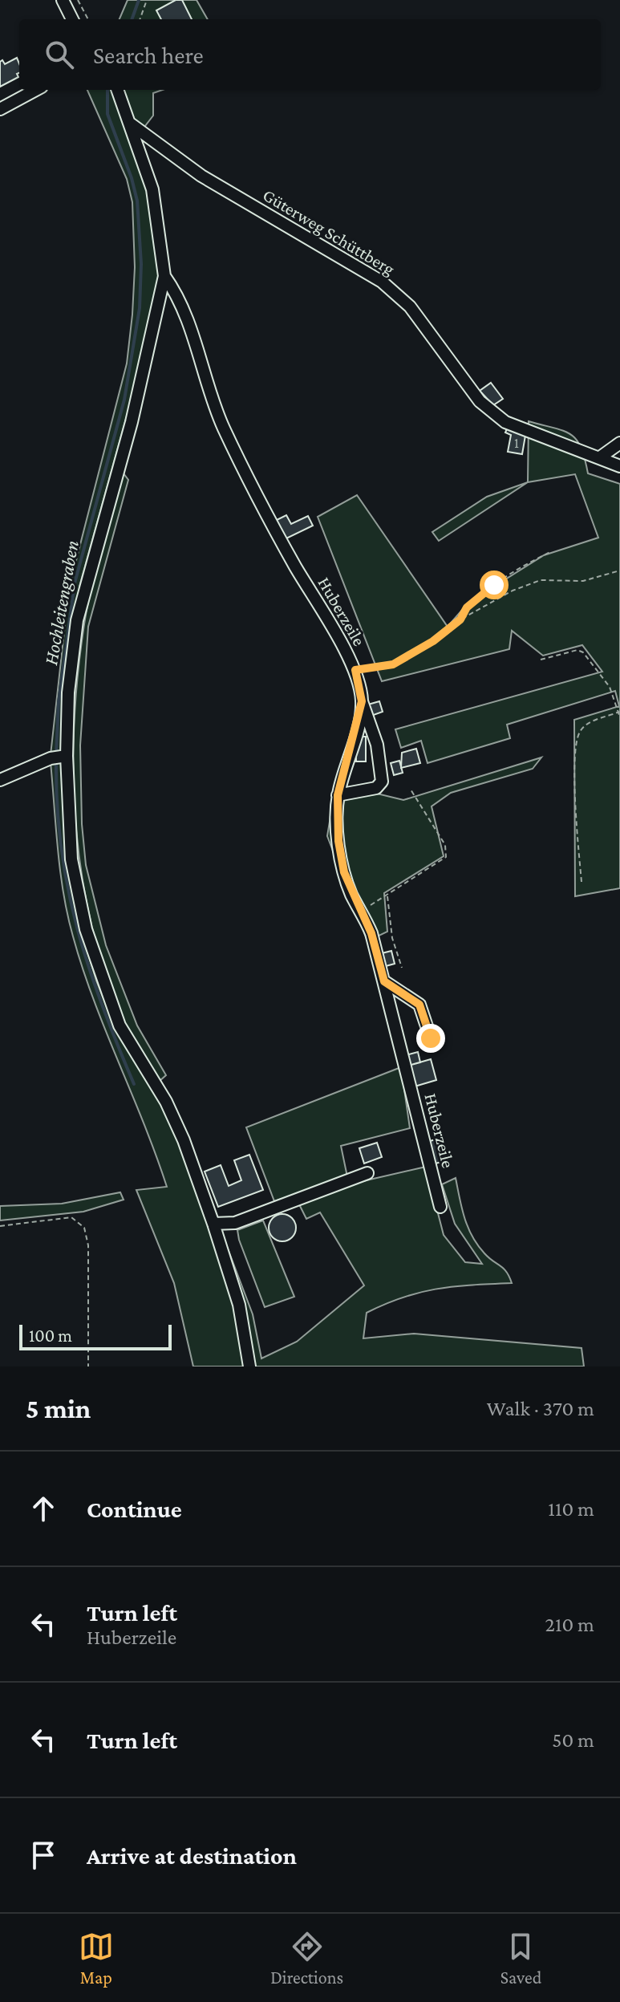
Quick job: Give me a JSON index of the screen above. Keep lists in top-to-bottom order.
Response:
{
  "streets": {
    "street": ["Güterweg Schüttberg", "Huberzeile"]
  },
  "water": ["Hochleitengraben"],
  "house_numbers": ["1"],
  "scale_bar": "100 m",
  "page": {
    "search": "Search here",
    "scale": "100 m",
    "heading": ["5 min", "Walk · 370 m"],
    "list": [
      ["Continue", "110 m"],
      ["Turn left", "Huberzeile", "210 m"],
      ["Turn left", "50 m"],
      "Arrive at destination"
    ],
    "nav": ["Map", "Directions", "Saved"]
  }
}
